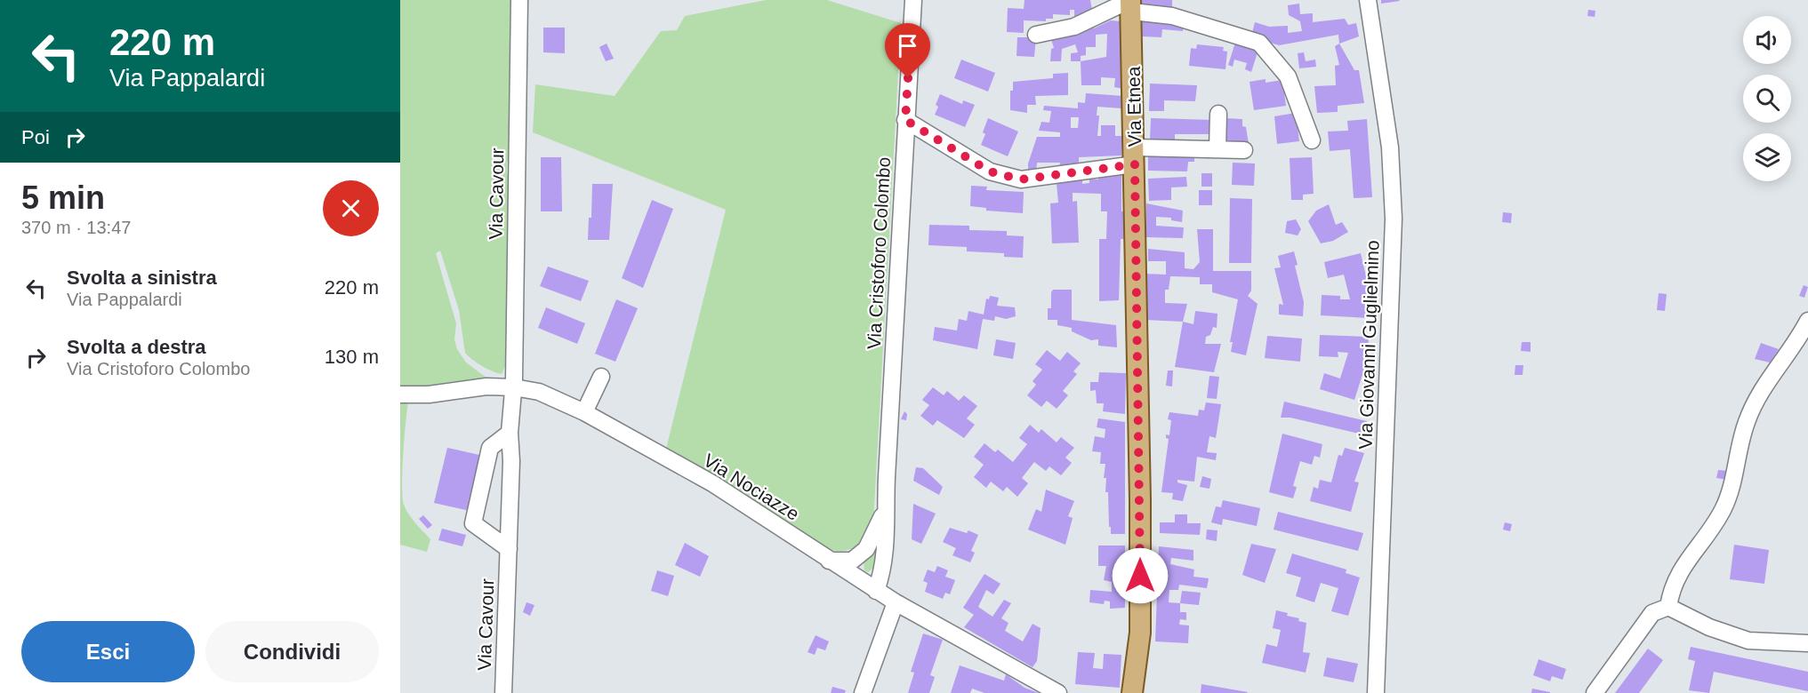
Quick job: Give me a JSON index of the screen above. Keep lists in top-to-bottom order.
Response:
{
  "streets": {
    "main road": ["Via Etnea"],
    "street": [
      "Via Cavour",
      "Via Cristoforo Colombo",
      "Via Giovanni Guglielmino",
      "Via Nociazze"
    ]
  },
  "crossings": [
    ["Via Cavour", "Via Nociazze"],
    ["Via Cristoforo Colombo", "Via Nociazze"]
  ],
  "page": {
    "turn": ["220 m", "Via Pappalardi"],
    "then": "Poi",
    "heading": ["5 min", "370 m · 13:47"],
    "list": [
      {
        "name": "Svolta a sinistra",
        "note": "Via Pappalardi",
        "value": "220 m"
      },
      {
        "name": "Svolta a destra",
        "note": "Via Cristoforo Colombo",
        "value": "130 m"
      }
    ],
    "buttons": ["Esci", "Condividi"]
  }
}
